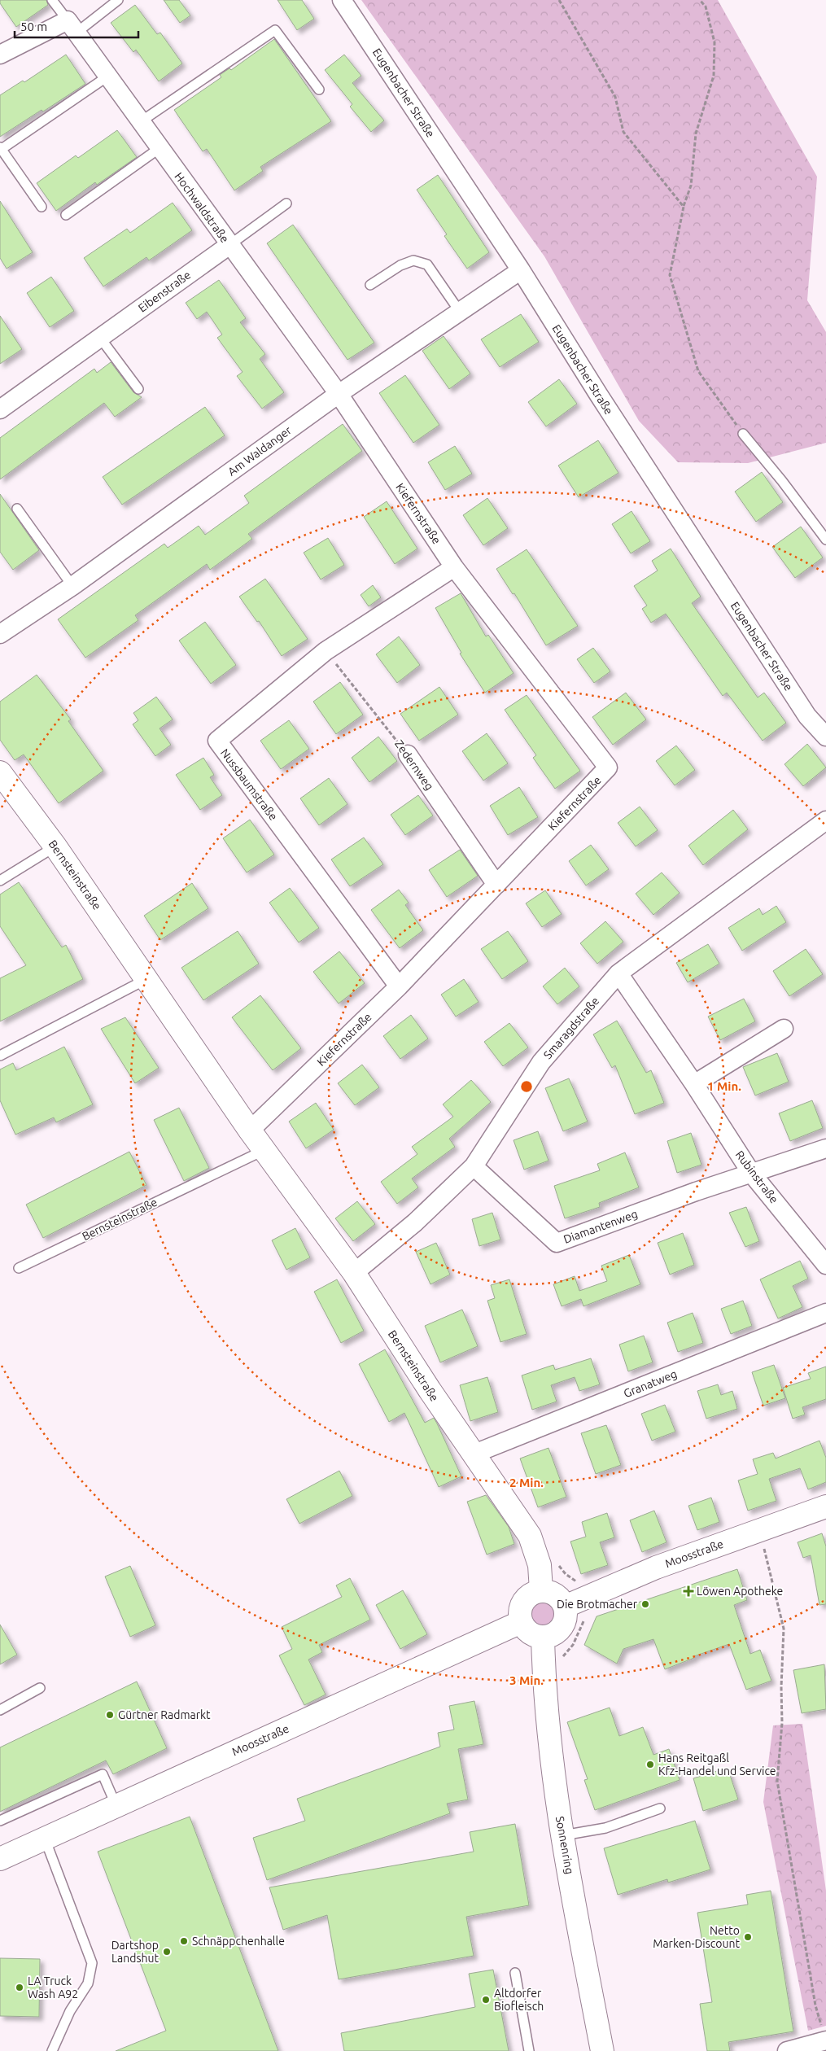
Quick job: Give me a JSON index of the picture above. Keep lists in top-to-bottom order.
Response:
{
  "streets": {
    "street": [
      "Eugenbacher Straße",
      "Hochwaldstraße",
      "Eibenstraße",
      "Am Waldanger",
      "Kiefernstraße",
      "Zedernweg",
      "Nussbaumstraße",
      "Bernsteinstraße",
      "Smaragdstraße",
      "Rubinstraße",
      "Diamantenweg",
      "Granatweg",
      "Moosstraße",
      "Sonnenring"
    ]
  },
  "crossings": [
    ["Eugenbacher Straße", "Am Waldanger"],
    ["Hochwaldstraße", "Eibenstraße"],
    ["Hochwaldstraße", "Am Waldanger"],
    ["Hochwaldstraße", "Kiefernstraße"],
    ["Am Waldanger", "Kiefernstraße"],
    ["Kiefernstraße", "Zedernweg"],
    ["Kiefernstraße", "Nussbaumstraße"],
    ["Kiefernstraße", "Bernsteinstraße"],
    ["Zedernweg", "Nussbaumstraße"],
    ["Bernsteinstraße", "Smaragdstraße"],
    ["Bernsteinstraße", "Granatweg"],
    ["Bernsteinstraße", "Moosstraße"],
    ["Bernsteinstraße", "Sonnenring"],
    ["Smaragdstraße", "Rubinstraße"],
    ["Smaragdstraße", "Diamantenweg"],
    ["Rubinstraße", "Diamantenweg"],
    ["Moosstraße", "Sonnenring"]
  ],
  "places": {
    "health": ["Löwen Apotheke"],
    "other": [
      "Die Brotmacher",
      "Gürtner Radmarkt",
      "Hans Reitgaßl Kfz-Handel und Service",
      "Netto Marken-Discount",
      "Schnäppchenhalle",
      "Dartshop Landshut",
      "LA Truck Wash A92",
      "Altdorfer Biofleisch"
    ]
  },
  "scale_bar": "50 m",
  "rings": ["1 Min.", "2 Min.", "3 Min."]
}
